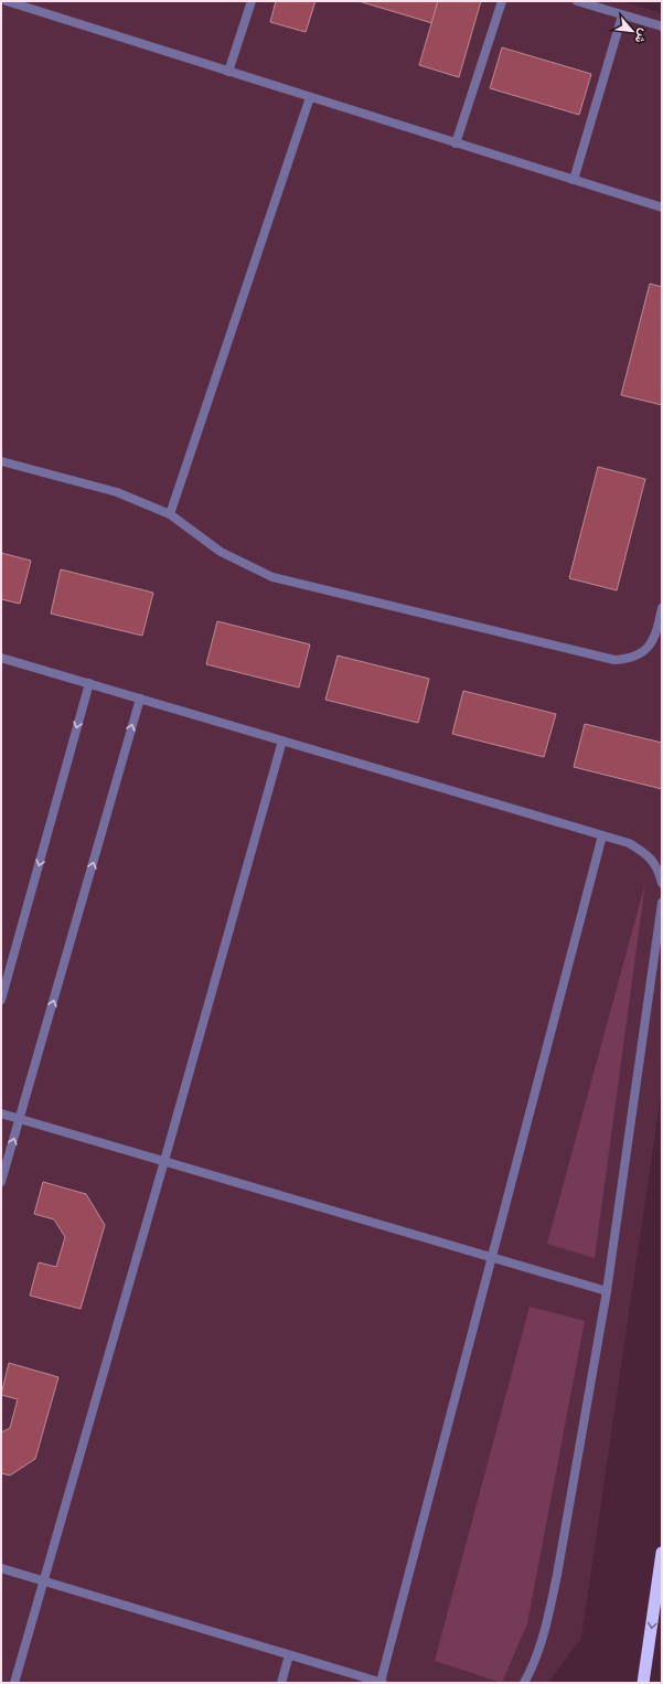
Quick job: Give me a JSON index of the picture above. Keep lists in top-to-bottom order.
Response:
{
  "north": "bottom right"
}
